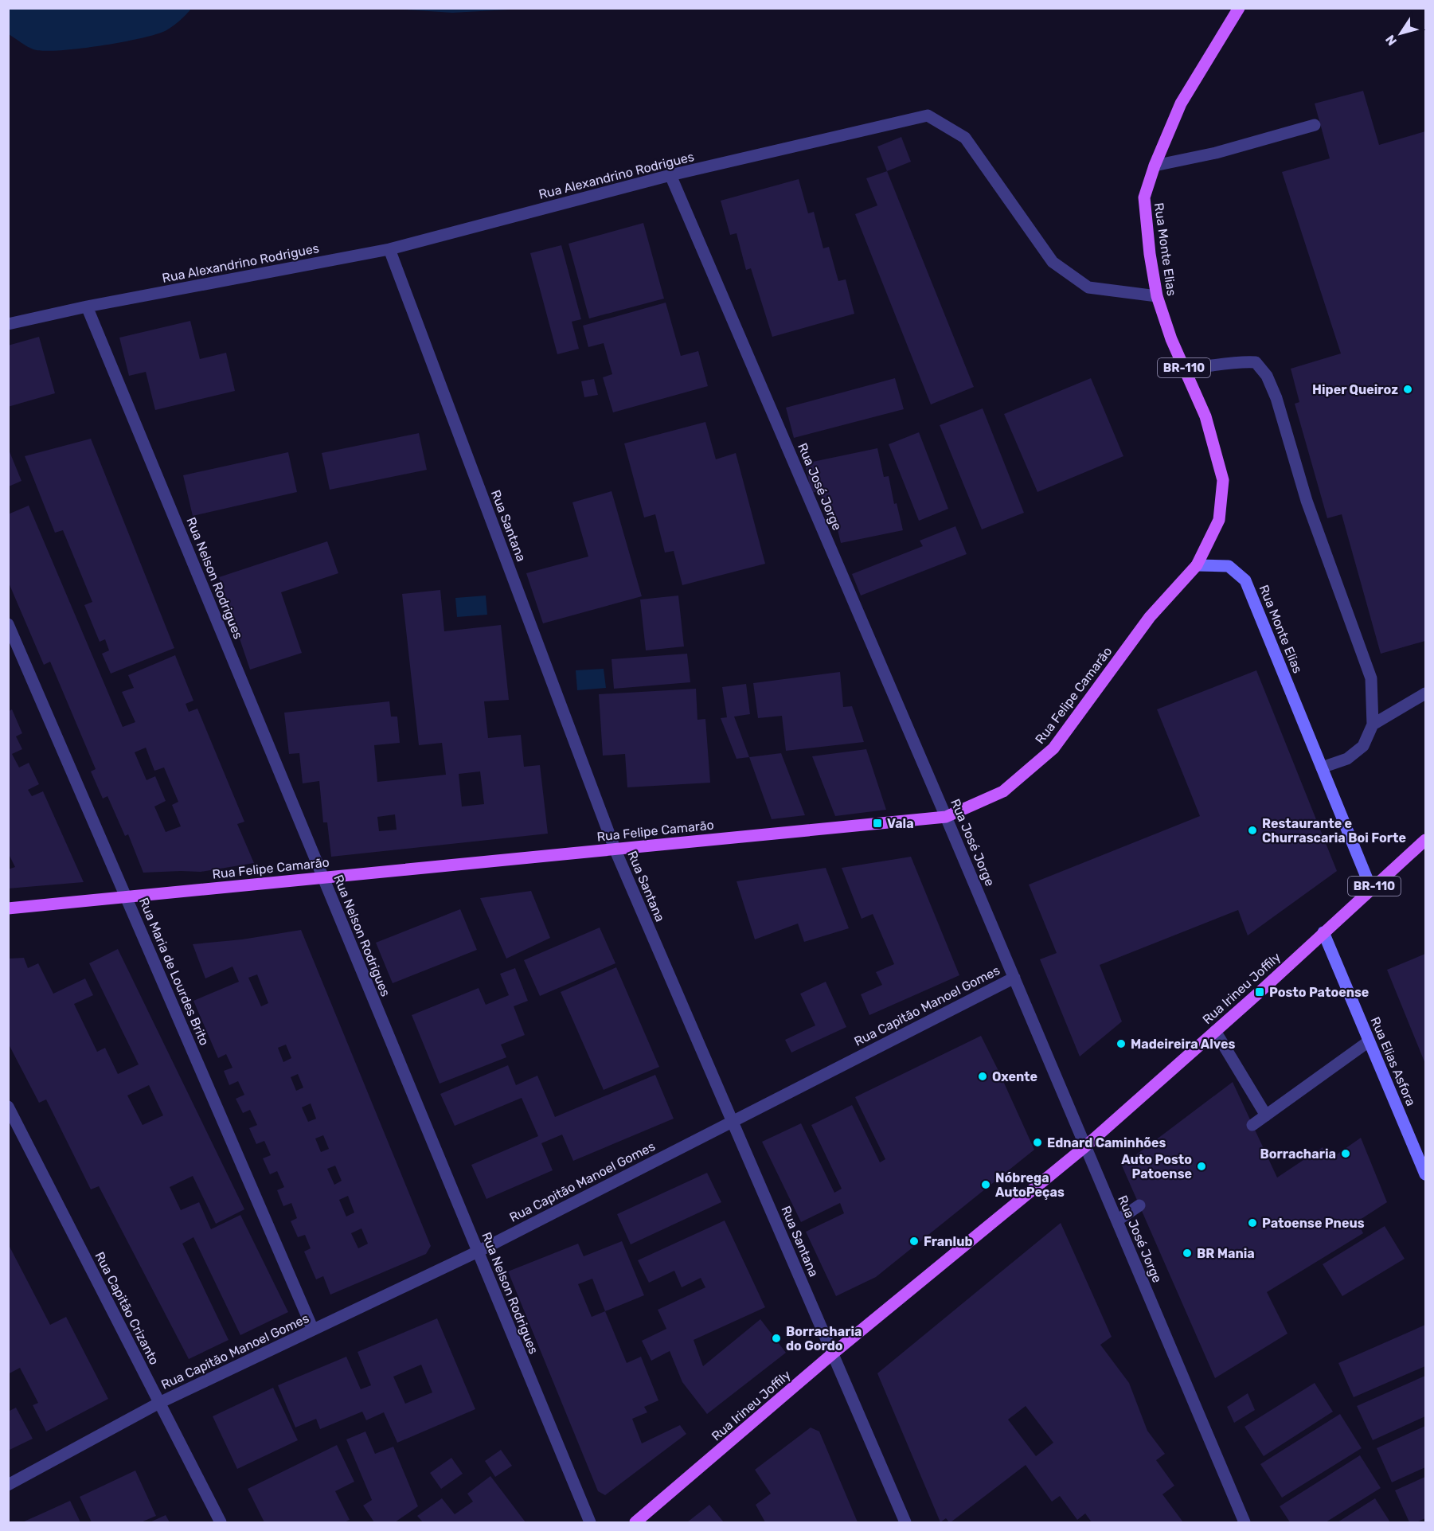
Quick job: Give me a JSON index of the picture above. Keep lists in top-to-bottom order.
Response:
{
  "streets": {
    "main road": [
      "Rua Monte Elias",
      "BR-110",
      "Rua Felipe Camarão",
      "Rua Irineu Joffily"
    ],
    "street": [
      "Rua Alexandrino Rodrigues",
      "Rua José Jorge",
      "Rua Santana",
      "Rua Nelson Rodrigues",
      "Rua Maria de Lourdes Brito",
      "Rua Capitão Manoel Gomes",
      "Rua Elias Asfora",
      "Rua Capitão Crizanto"
    ]
  },
  "crossings": [
    ["Rua Alexandrino Rodrigues", "Rua Monte Elias"],
    ["Rua Alexandrino Rodrigues", "Rua José Jorge"],
    ["Rua Alexandrino Rodrigues", "Rua Santana"],
    ["Rua Alexandrino Rodrigues", "Rua Nelson Rodrigues"],
    ["Rua Monte Elias", "BR-110"],
    ["Rua Monte Elias", "Rua Felipe Camarão"],
    ["Rua Monte Elias", "Rua Irineu Joffily"],
    ["Rua José Jorge", "Rua Felipe Camarão"],
    ["Rua José Jorge", "Rua Irineu Joffily"],
    ["Rua José Jorge", "Rua Capitão Manoel Gomes"],
    ["Rua Santana", "Rua Felipe Camarão"],
    ["Rua Santana", "Rua Irineu Joffily"],
    ["Rua Santana", "Rua Capitão Manoel Gomes"],
    ["Rua Nelson Rodrigues", "Rua Felipe Camarão"],
    ["Rua Nelson Rodrigues", "Rua Capitão Manoel Gomes"],
    ["Rua Felipe Camarão", "Rua Maria de Lourdes Brito"],
    ["Rua Maria de Lourdes Brito", "Rua Capitão Manoel Gomes"],
    ["Rua Irineu Joffily", "Rua Elias Asfora"],
    ["Rua Capitão Manoel Gomes", "Rua Capitão Crizanto"]
  ],
  "places": {
    "other": [
      "Hiper Queiroz",
      "Restaurante e Churrascaria Boi Forte",
      "Madeireira Alves",
      "Oxente",
      "Ednard Caminhões",
      "Borracharia",
      "Auto Posto Patoense",
      "Nóbrega AutoPeças",
      "Patoense Pneus",
      "Franlub",
      "BR Mania",
      "Borracharia do Gordo"
    ],
    "transit": ["Vala", "Posto Patoense"]
  },
  "north": "bottom left"
}
